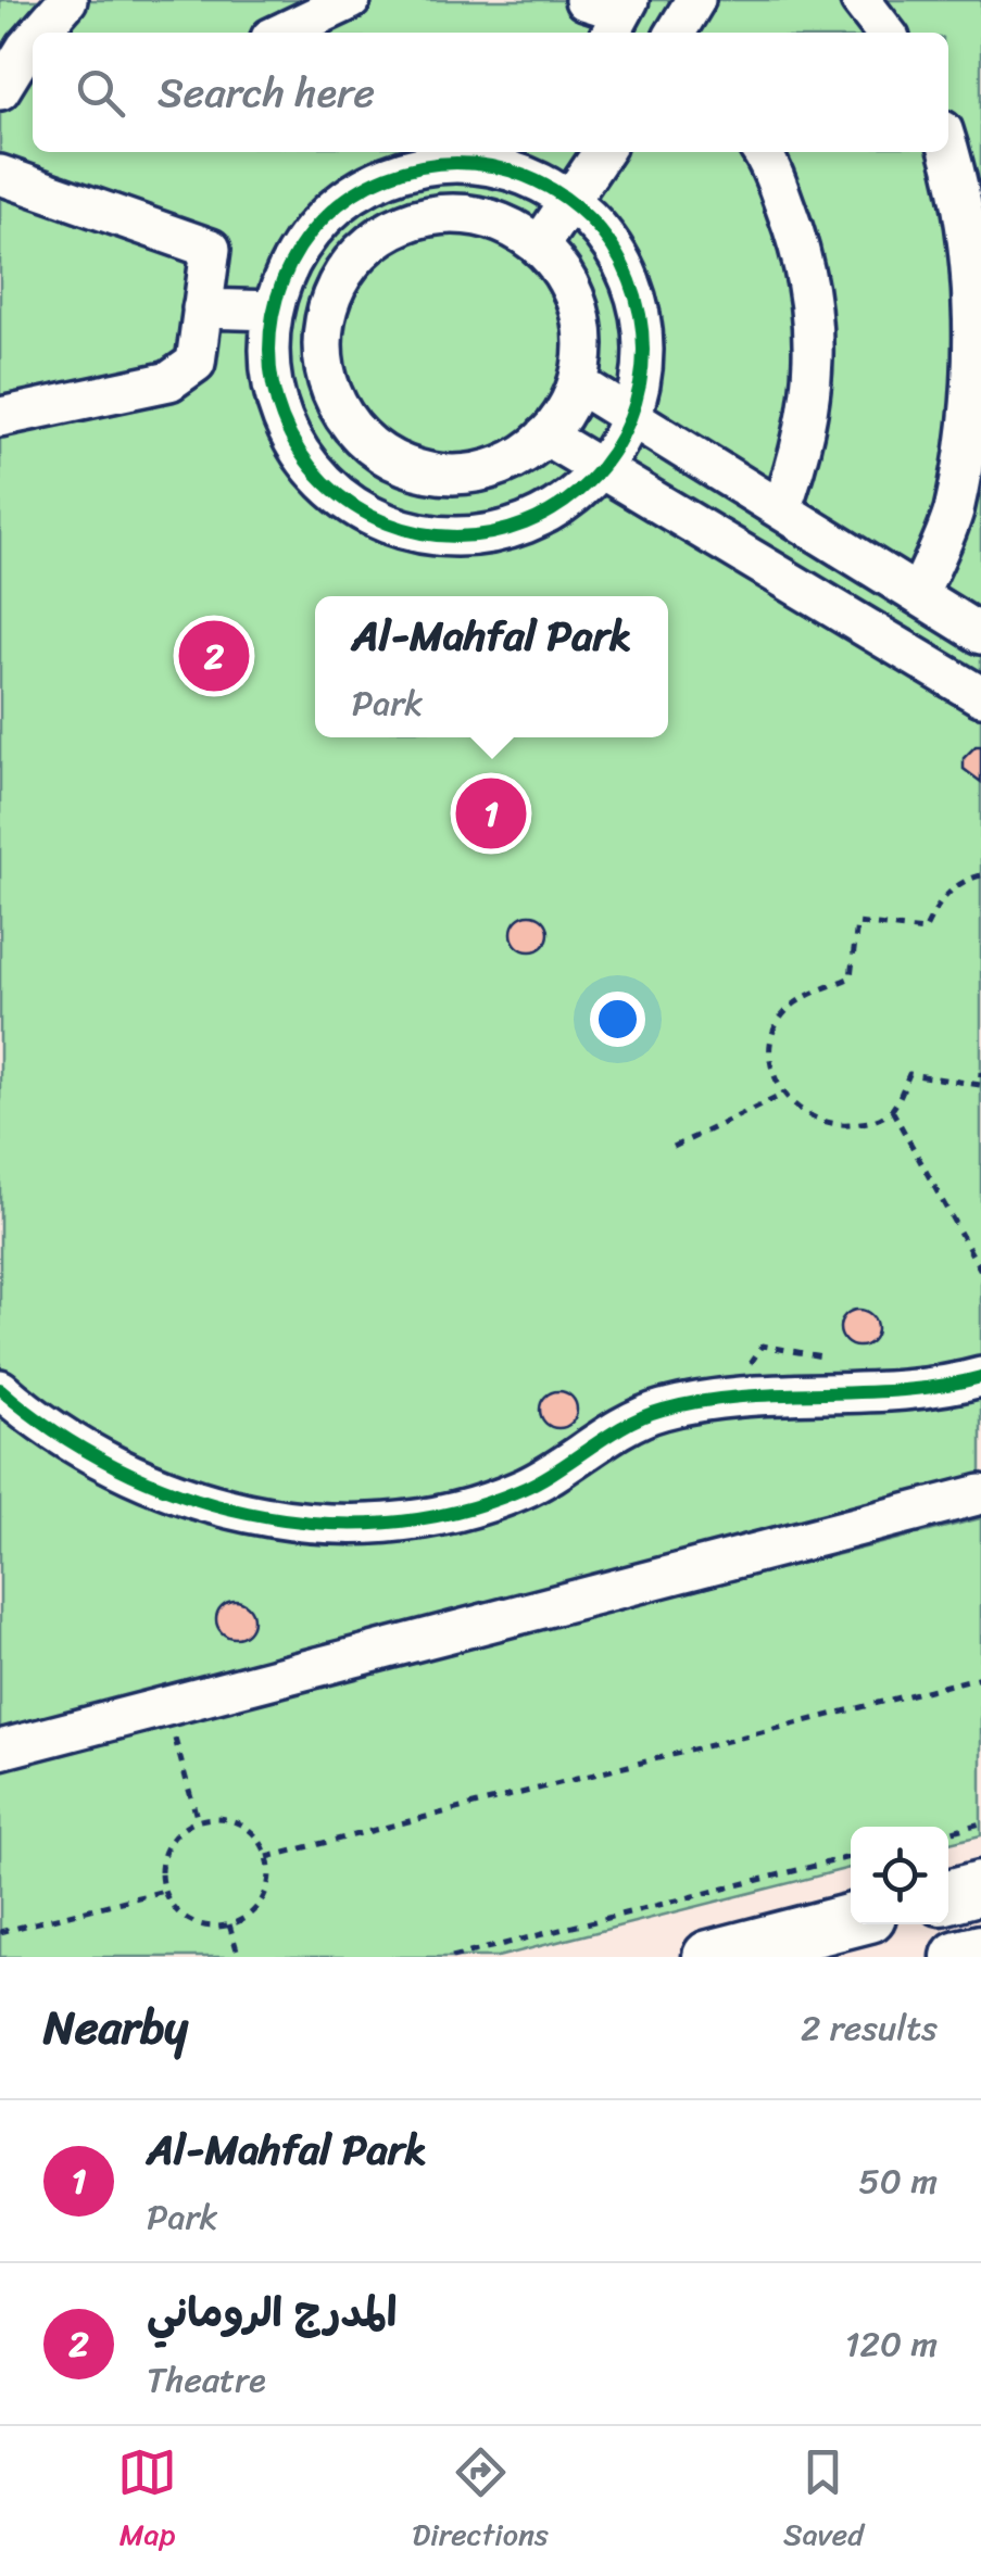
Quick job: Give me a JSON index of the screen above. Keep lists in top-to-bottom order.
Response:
{
  "page": {
    "search": "Search here",
    "popup": ["Al-Mahfal Park", "Park"],
    "pins": ["2", "1"],
    "heading": ["Nearby", "2 results"],
    "list": [
      {
        "mark": "1",
        "name": "Al-Mahfal Park",
        "note": "Park",
        "value": "50 m"
      },
      {
        "mark": "2",
        "name": "المدرج الروماني",
        "note": "Theatre",
        "value": "120 m"
      }
    ],
    "nav": ["Map", "Directions", "Saved"]
  }
}
